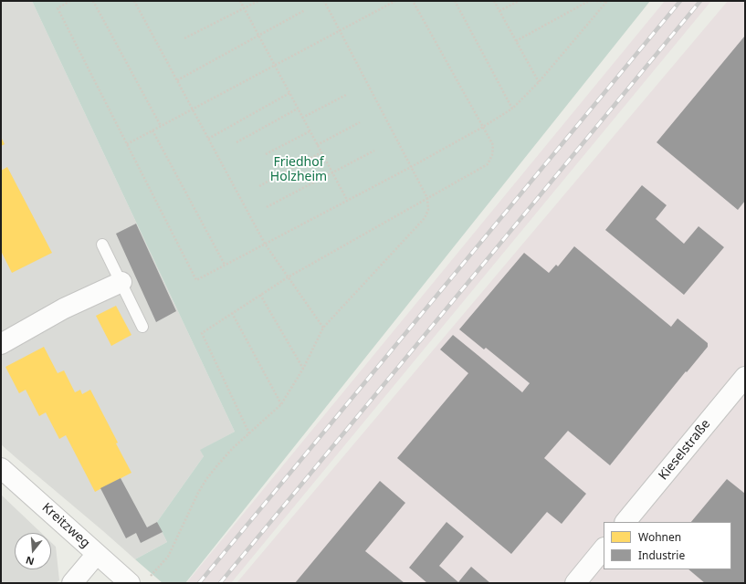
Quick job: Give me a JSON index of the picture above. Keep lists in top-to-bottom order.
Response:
{
  "streets": {
    "street": ["Kieselstraße", "Kreitzweg"]
  },
  "parks": ["Friedhof Holzheim"],
  "legend": ["Wohnen", "Industrie"],
  "north": "bottom"
}
